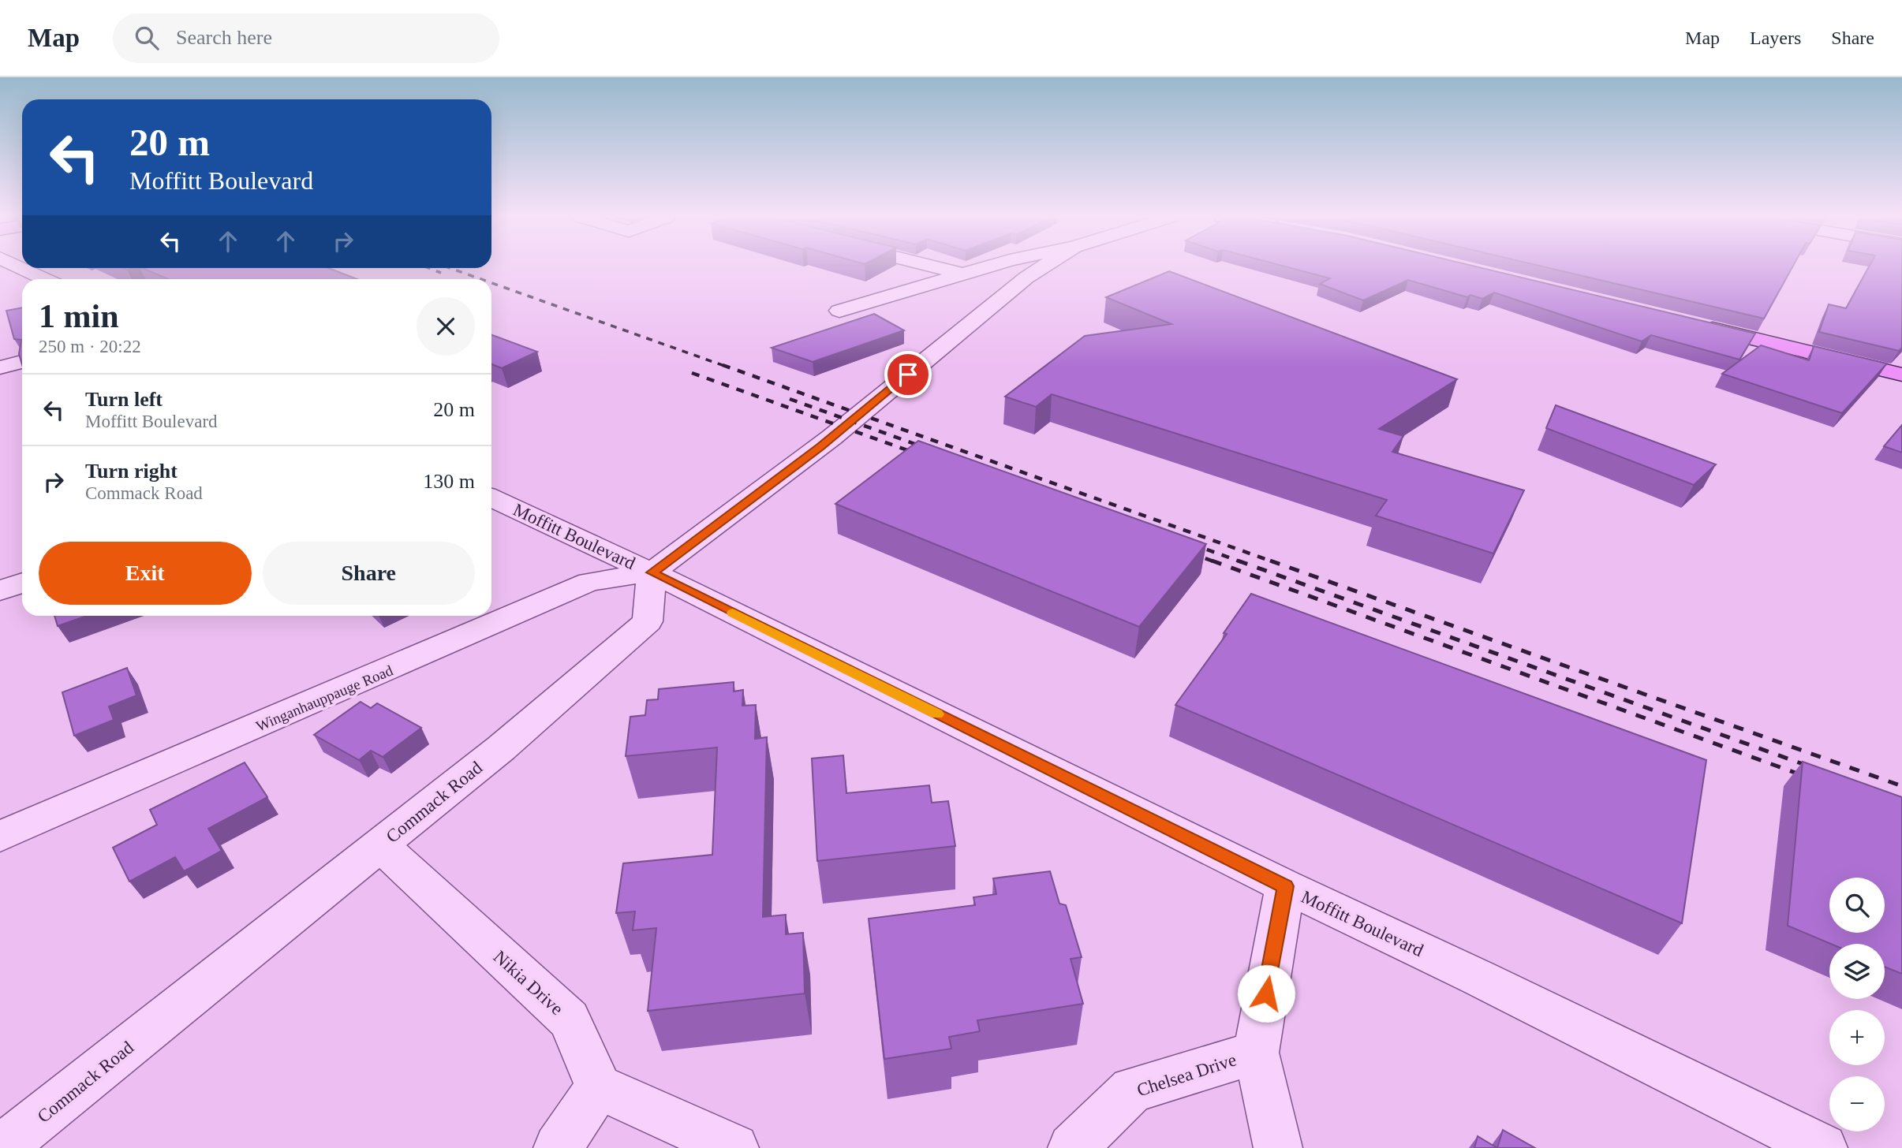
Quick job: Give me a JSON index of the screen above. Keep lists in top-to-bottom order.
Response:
{
  "streets": {
    "street": [
      "Moffitt Boulevard",
      "Winganhauppauge Road",
      "Commack Road",
      "Nikia Drive",
      "Chelsea Drive"
    ]
  },
  "crossings": [
    ["Moffitt Boulevard", "Winganhauppauge Road"],
    ["Moffitt Boulevard", "Commack Road"],
    ["Moffitt Boulevard", "Chelsea Drive"],
    ["Winganhauppauge Road", "Commack Road"],
    ["Commack Road", "Nikia Drive"]
  ],
  "page": {
    "header": "Map",
    "search": "Search here",
    "nav": ["Map", "Layers", "Share"],
    "turn": ["20 m", "Moffitt Boulevard"],
    "heading": ["1 min", "250 m · 20:22"],
    "list": [
      {
        "name": "Turn left",
        "note": "Moffitt Boulevard",
        "value": "20 m"
      },
      {
        "name": "Turn right",
        "note": "Commack Road",
        "value": "130 m"
      }
    ],
    "buttons": ["Exit", "Share"],
    "map_buttons": ["+", "−"]
  }
}
